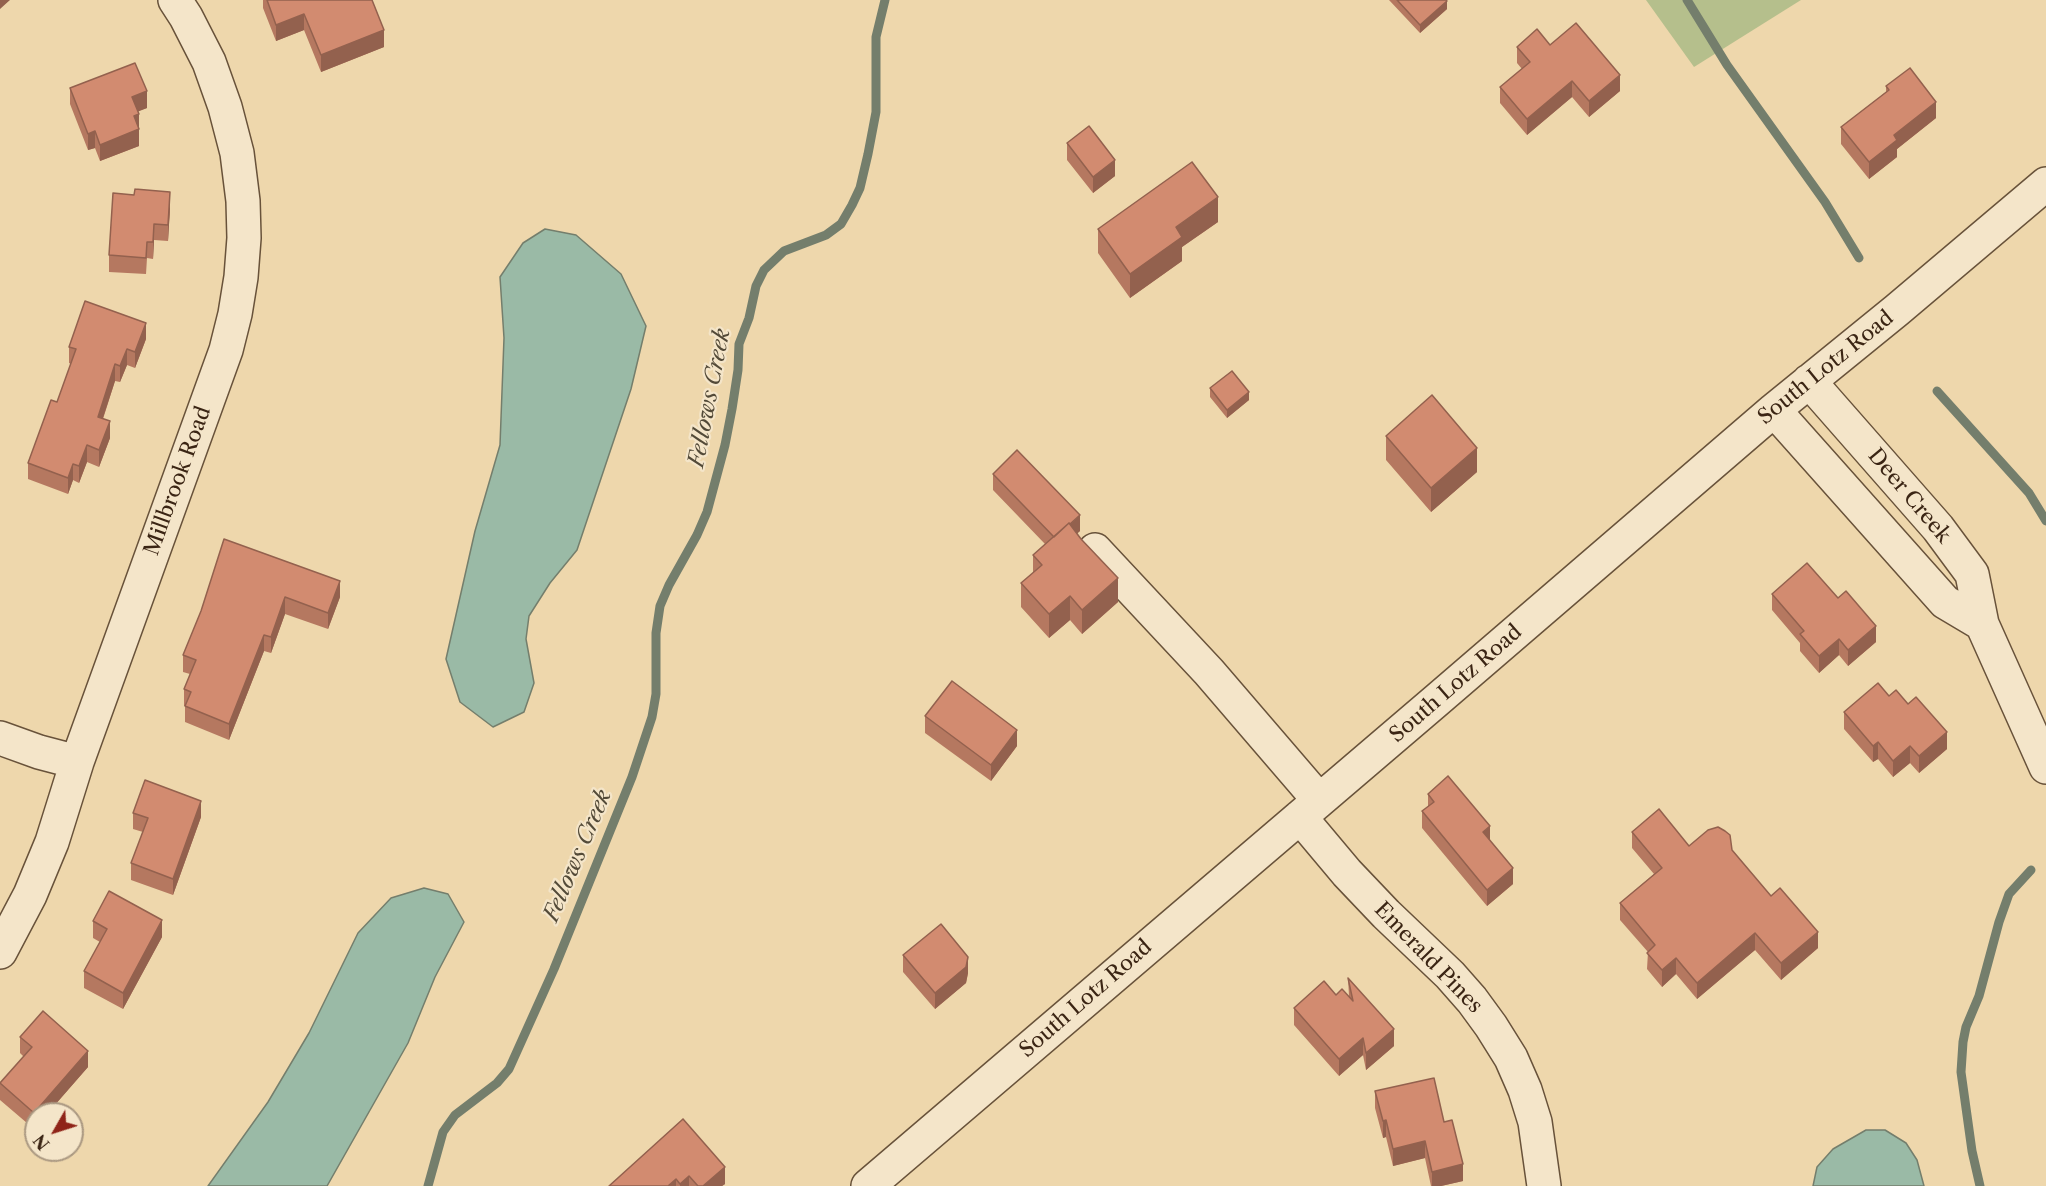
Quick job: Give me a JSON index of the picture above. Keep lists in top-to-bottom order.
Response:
{
  "streets": {
    "street": [
      "South Lotz Road",
      "Millbrook Road",
      "Deer Creek",
      "Emerald Pines"
    ]
  },
  "crossings": [
    ["South Lotz Road", "Deer Creek"],
    ["South Lotz Road", "Emerald Pines"]
  ],
  "water": ["Fellows Creek"],
  "north": "bottom left"
}
